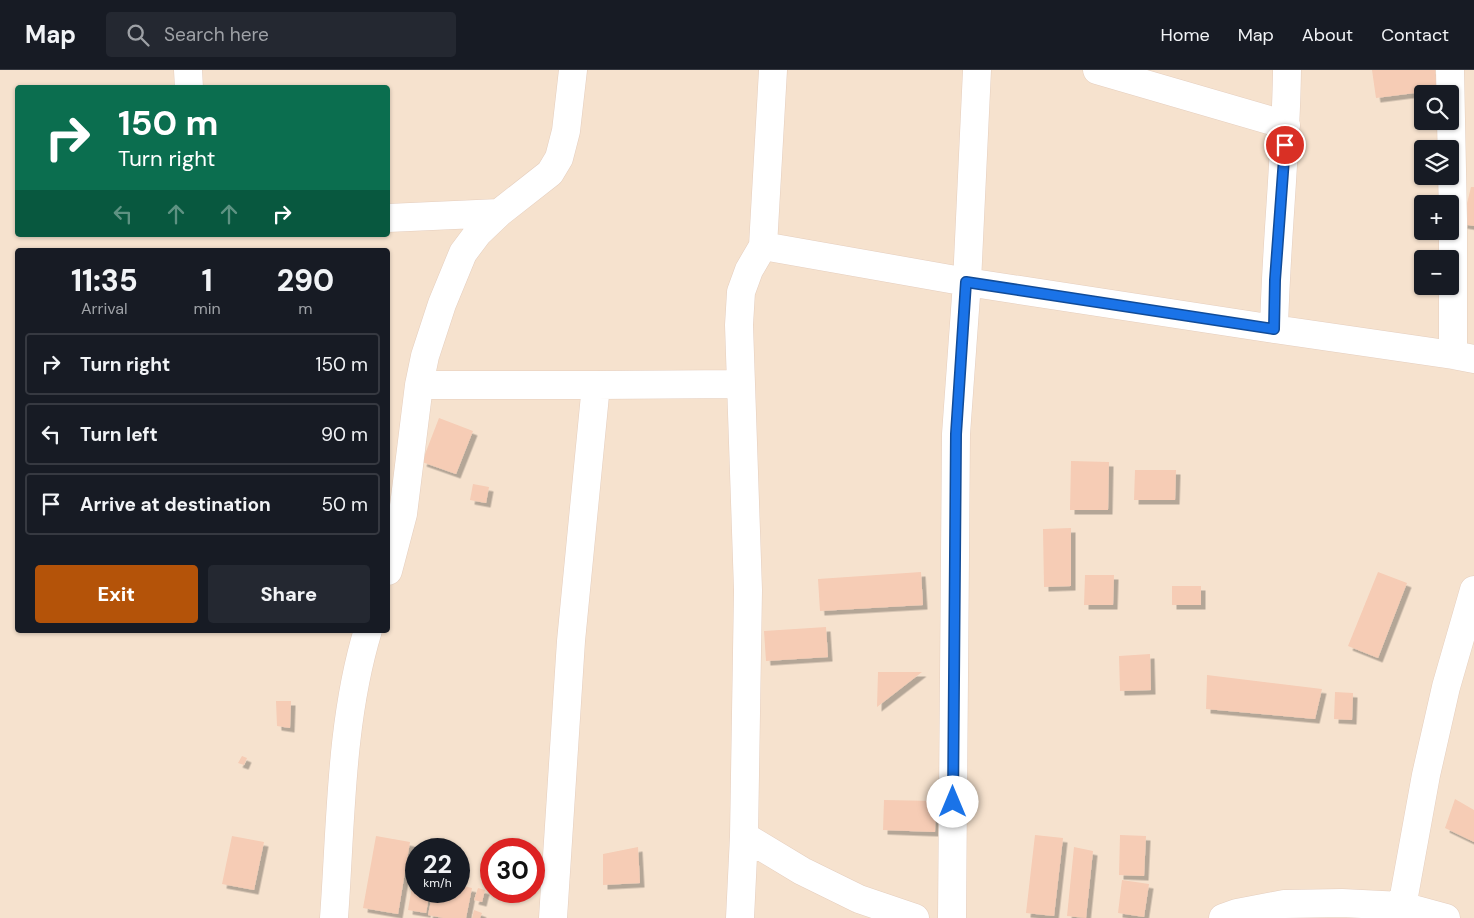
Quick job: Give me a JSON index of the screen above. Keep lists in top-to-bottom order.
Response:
{
  "page": {
    "header": "Map",
    "search": "Search here",
    "nav": [
      "Home",
      "Map",
      "About",
      "Contact"
    ],
    "map_buttons": ["+", "−"],
    "turn": ["150 m", "Turn right"],
    "eta": [
      "11:35",
      "Arrival",
      "1",
      "min",
      "290",
      "m"
    ],
    "list": [
      {
        "name": "Turn right",
        "value": "150 m"
      },
      {
        "name": "Turn left",
        "value": "90 m"
      },
      {
        "name": "Arrive at destination",
        "value": "50 m"
      }
    ],
    "buttons": ["Exit", "Share"],
    "speed": "22 km/h",
    "limit": "30"
  }
}
